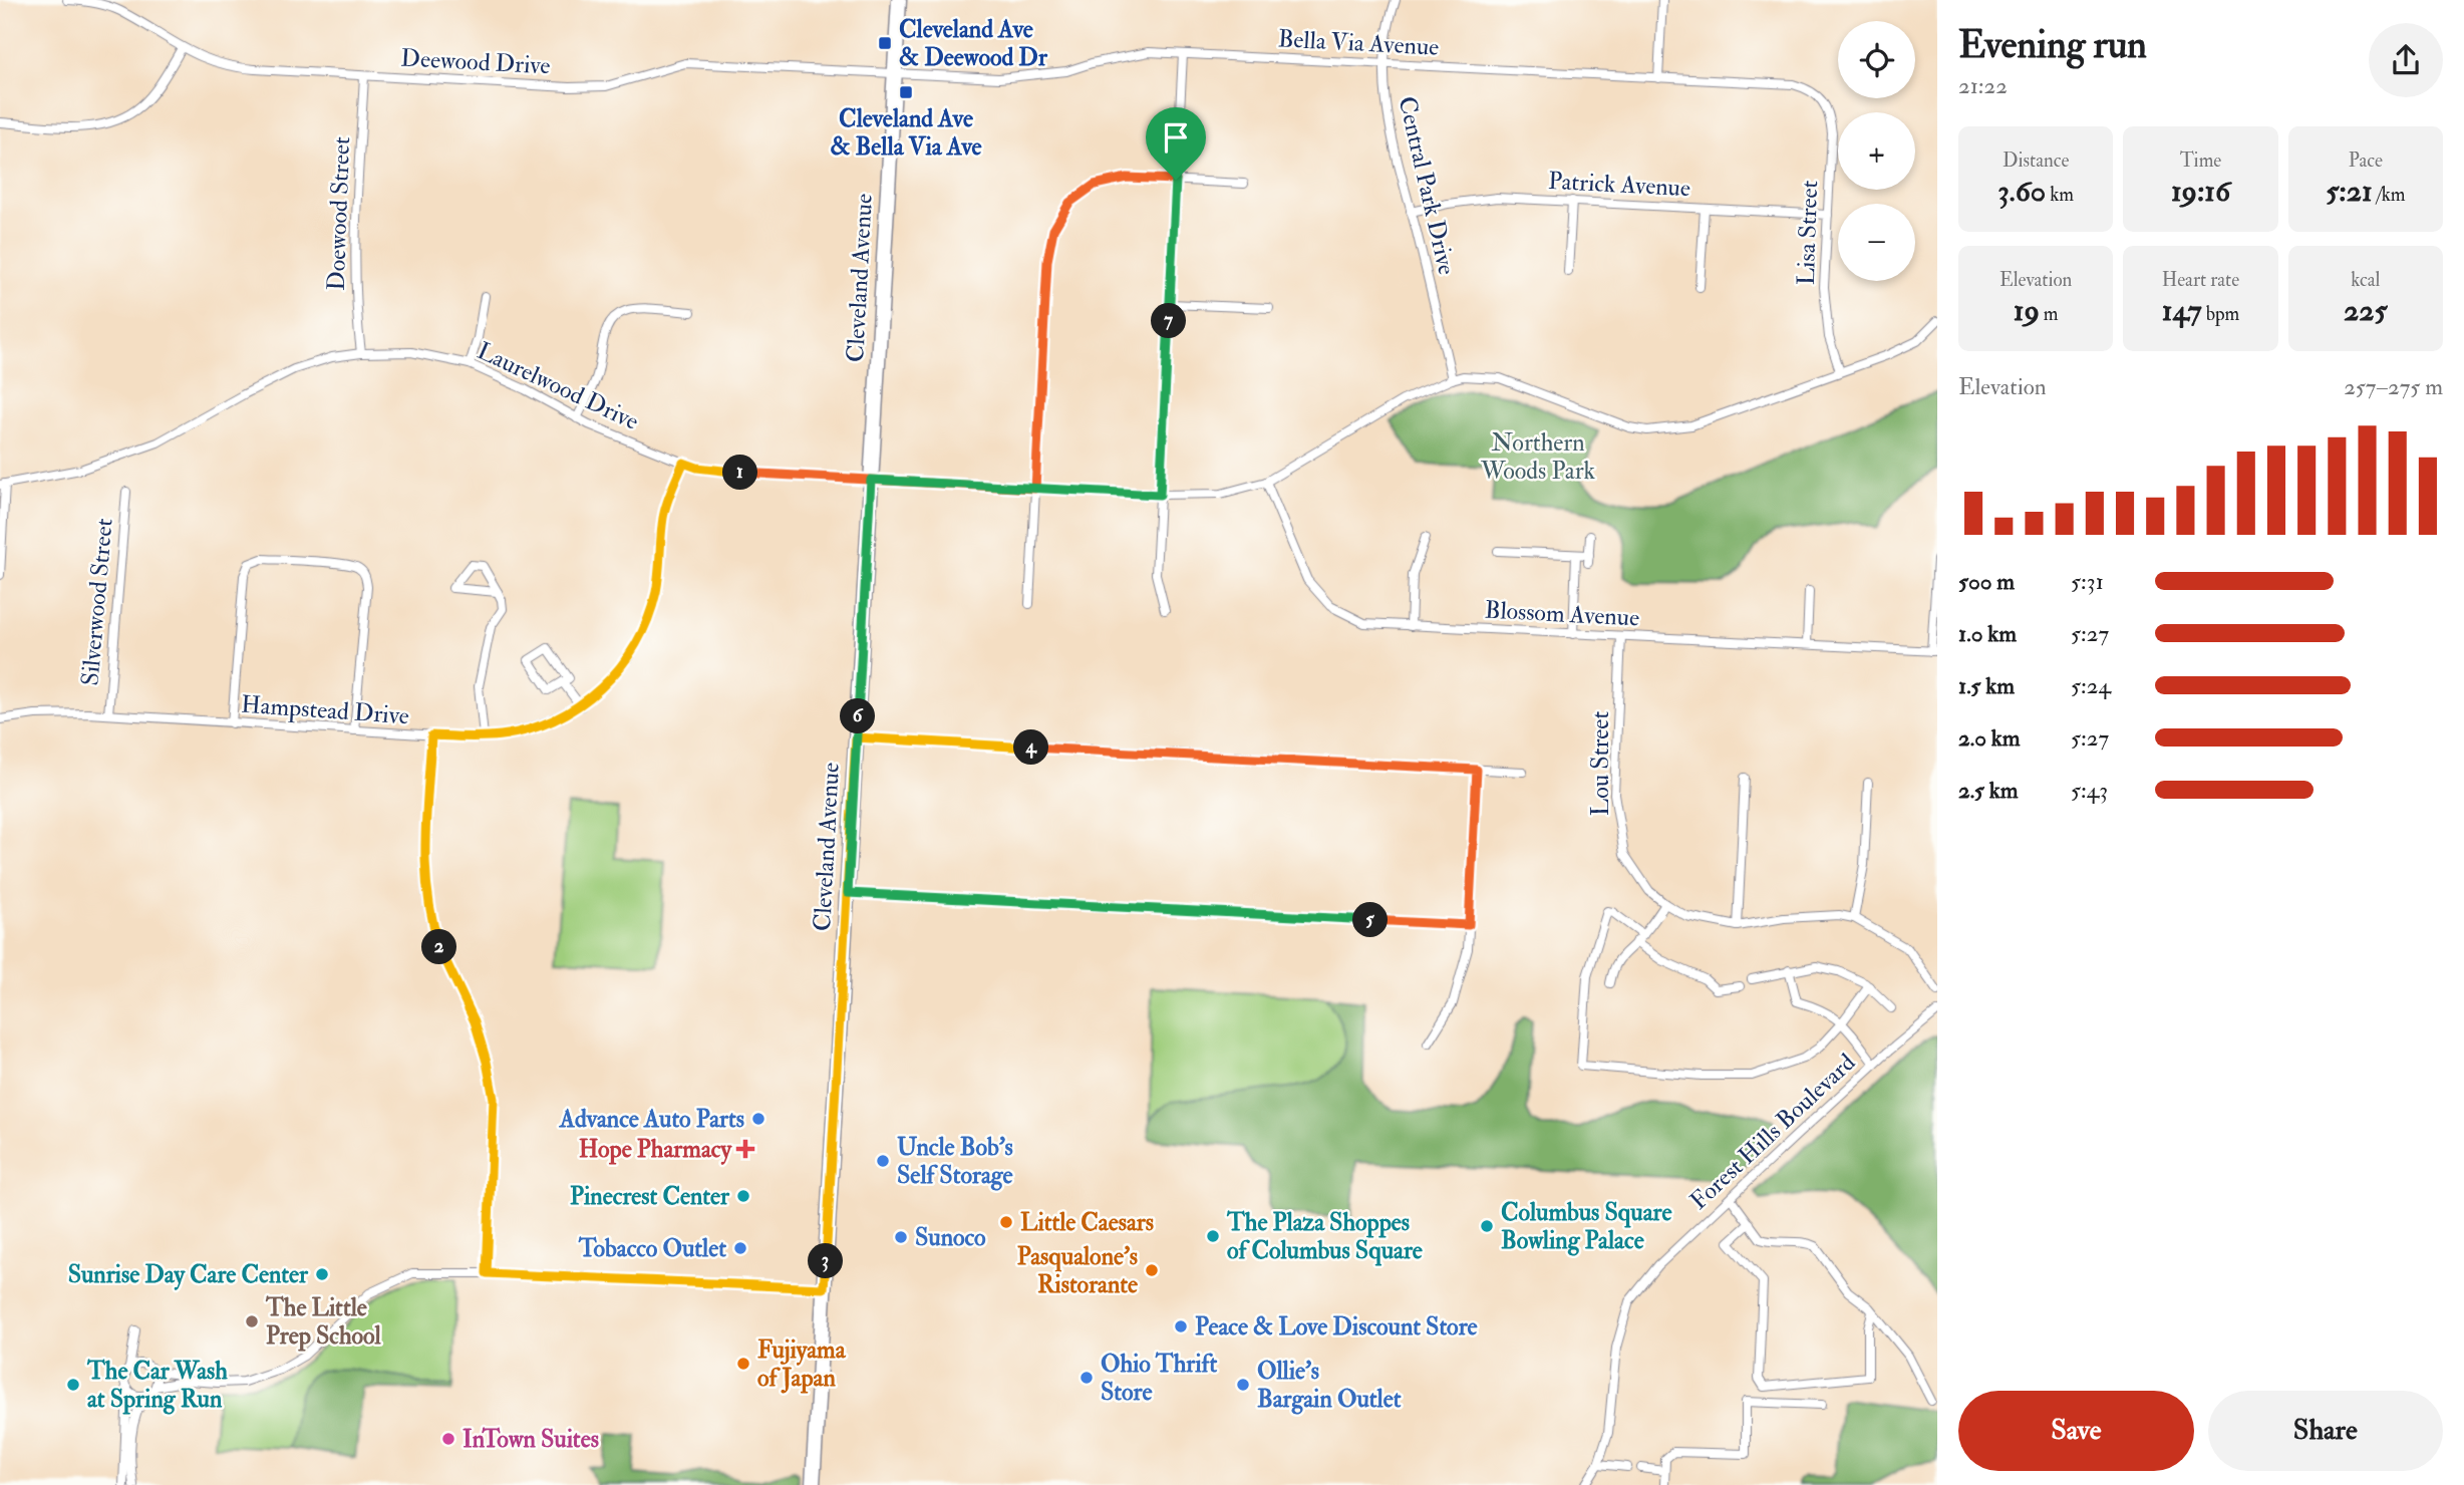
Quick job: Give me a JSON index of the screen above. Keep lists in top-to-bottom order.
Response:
{
  "streets": {
    "main road": ["Cleveland Avenue"],
    "street": [
      "Bella Via Avenue",
      "Deewood Drive",
      "Patrick Avenue",
      "Central Park Drive",
      "Doewood Street",
      "Lisa Street",
      "Laurelwood Drive",
      "Silverwood Street",
      "Blossom Avenue",
      "Hampstead Drive",
      "Lou Street",
      "Forest Hills Boulevard"
    ]
  },
  "crossings": [
    ["Bella Via Avenue", "Deewood Drive"],
    ["Bella Via Avenue", "Central Park Drive"],
    ["Bella Via Avenue", "Lisa Street"],
    ["Bella Via Avenue", "Cleveland Avenue"],
    ["Deewood Drive", "Doewood Street"],
    ["Deewood Drive", "Cleveland Avenue"],
    ["Patrick Avenue", "Central Park Drive"],
    ["Patrick Avenue", "Lisa Street"],
    ["Central Park Drive", "Laurelwood Drive"],
    ["Doewood Street", "Laurelwood Drive"],
    ["Lisa Street", "Laurelwood Drive"],
    ["Cleveland Avenue", "Laurelwood Drive"],
    ["Laurelwood Drive", "Blossom Avenue"],
    ["Laurelwood Drive", "Hampstead Drive"],
    ["Silverwood Street", "Hampstead Drive"],
    ["Blossom Avenue", "Lou Street"]
  ],
  "parks": ["Northern Woods Park"],
  "places": {
    "transit": ["Cleveland Ave & Deewood Dr", "Cleveland Ave & Bella Via Ave"],
    "other": [
      "Advance Auto Parts",
      "Uncle Bob's Self Storage",
      "Pinecrest Center",
      "Little Caesars",
      "Columbus Square Bowling Palace",
      "The Plaza Shoppes of Columbus Square",
      "Sunoco",
      "Tobacco Outlet",
      "Pasqualone's Ristorante",
      "Sunrise Day Care Center",
      "The Little Prep School",
      "Peace & Love Discount Store",
      "Fujiyama of Japan",
      "Ohio Thrift Store",
      "The Car Wash at Spring Run",
      "Ollie's Bargain Outlet",
      "InTown Suites"
    ],
    "health": ["Hope Pharmacy"]
  },
  "page": {
    "heading": ["Evening run", "21:22"],
    "map_buttons": ["+", "−"],
    "stats": [
      ["Distance", "3.60 km"],
      ["Time", "19:16"],
      ["Pace", "5:21 /km"],
      ["Elevation", "19 m"],
      ["Heart rate", "147 bpm"],
      ["kcal", "225"]
    ],
    "pins": [
      "7",
      "1",
      "6",
      "4",
      "5",
      "2",
      "3"
    ],
    "chart": ["Elevation", "257–275 m"],
    "list": [
      {
        "name": "500 m",
        "note": "5:31"
      },
      {
        "name": "1.0 km",
        "note": "5:27"
      },
      {
        "name": "1.5 km",
        "note": "5:24"
      },
      {
        "name": "2.0 km",
        "note": "5:27"
      },
      {
        "name": "2.5 km",
        "note": "5:43"
      }
    ],
    "buttons": ["Save", "Share"]
  }
}
